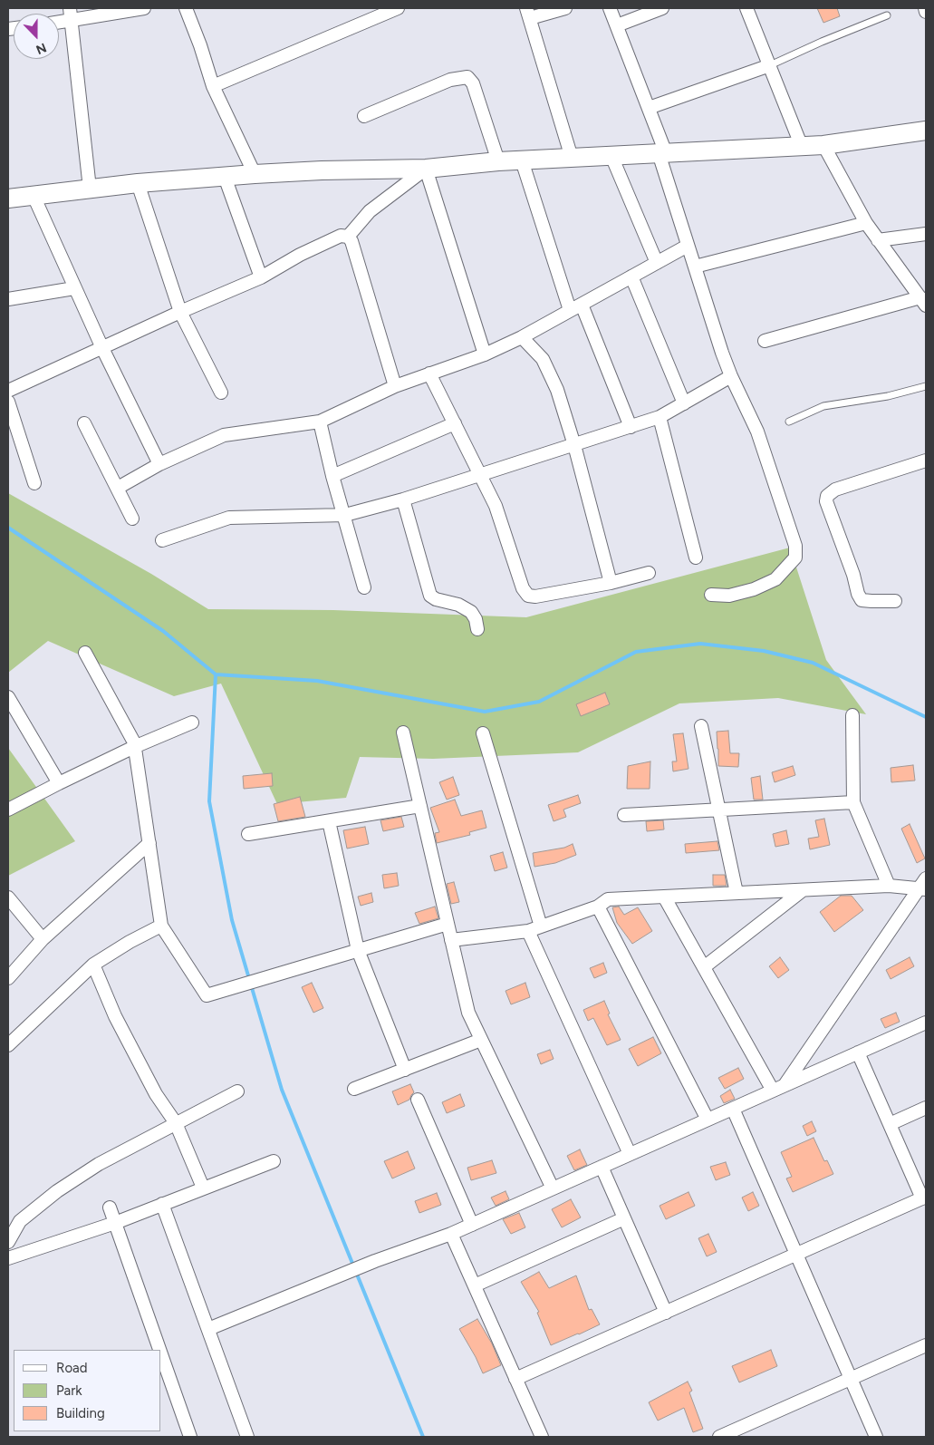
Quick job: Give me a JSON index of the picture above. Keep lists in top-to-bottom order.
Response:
{
  "legend": ["Road", "Park", "Building"],
  "north": "bottom"
}
